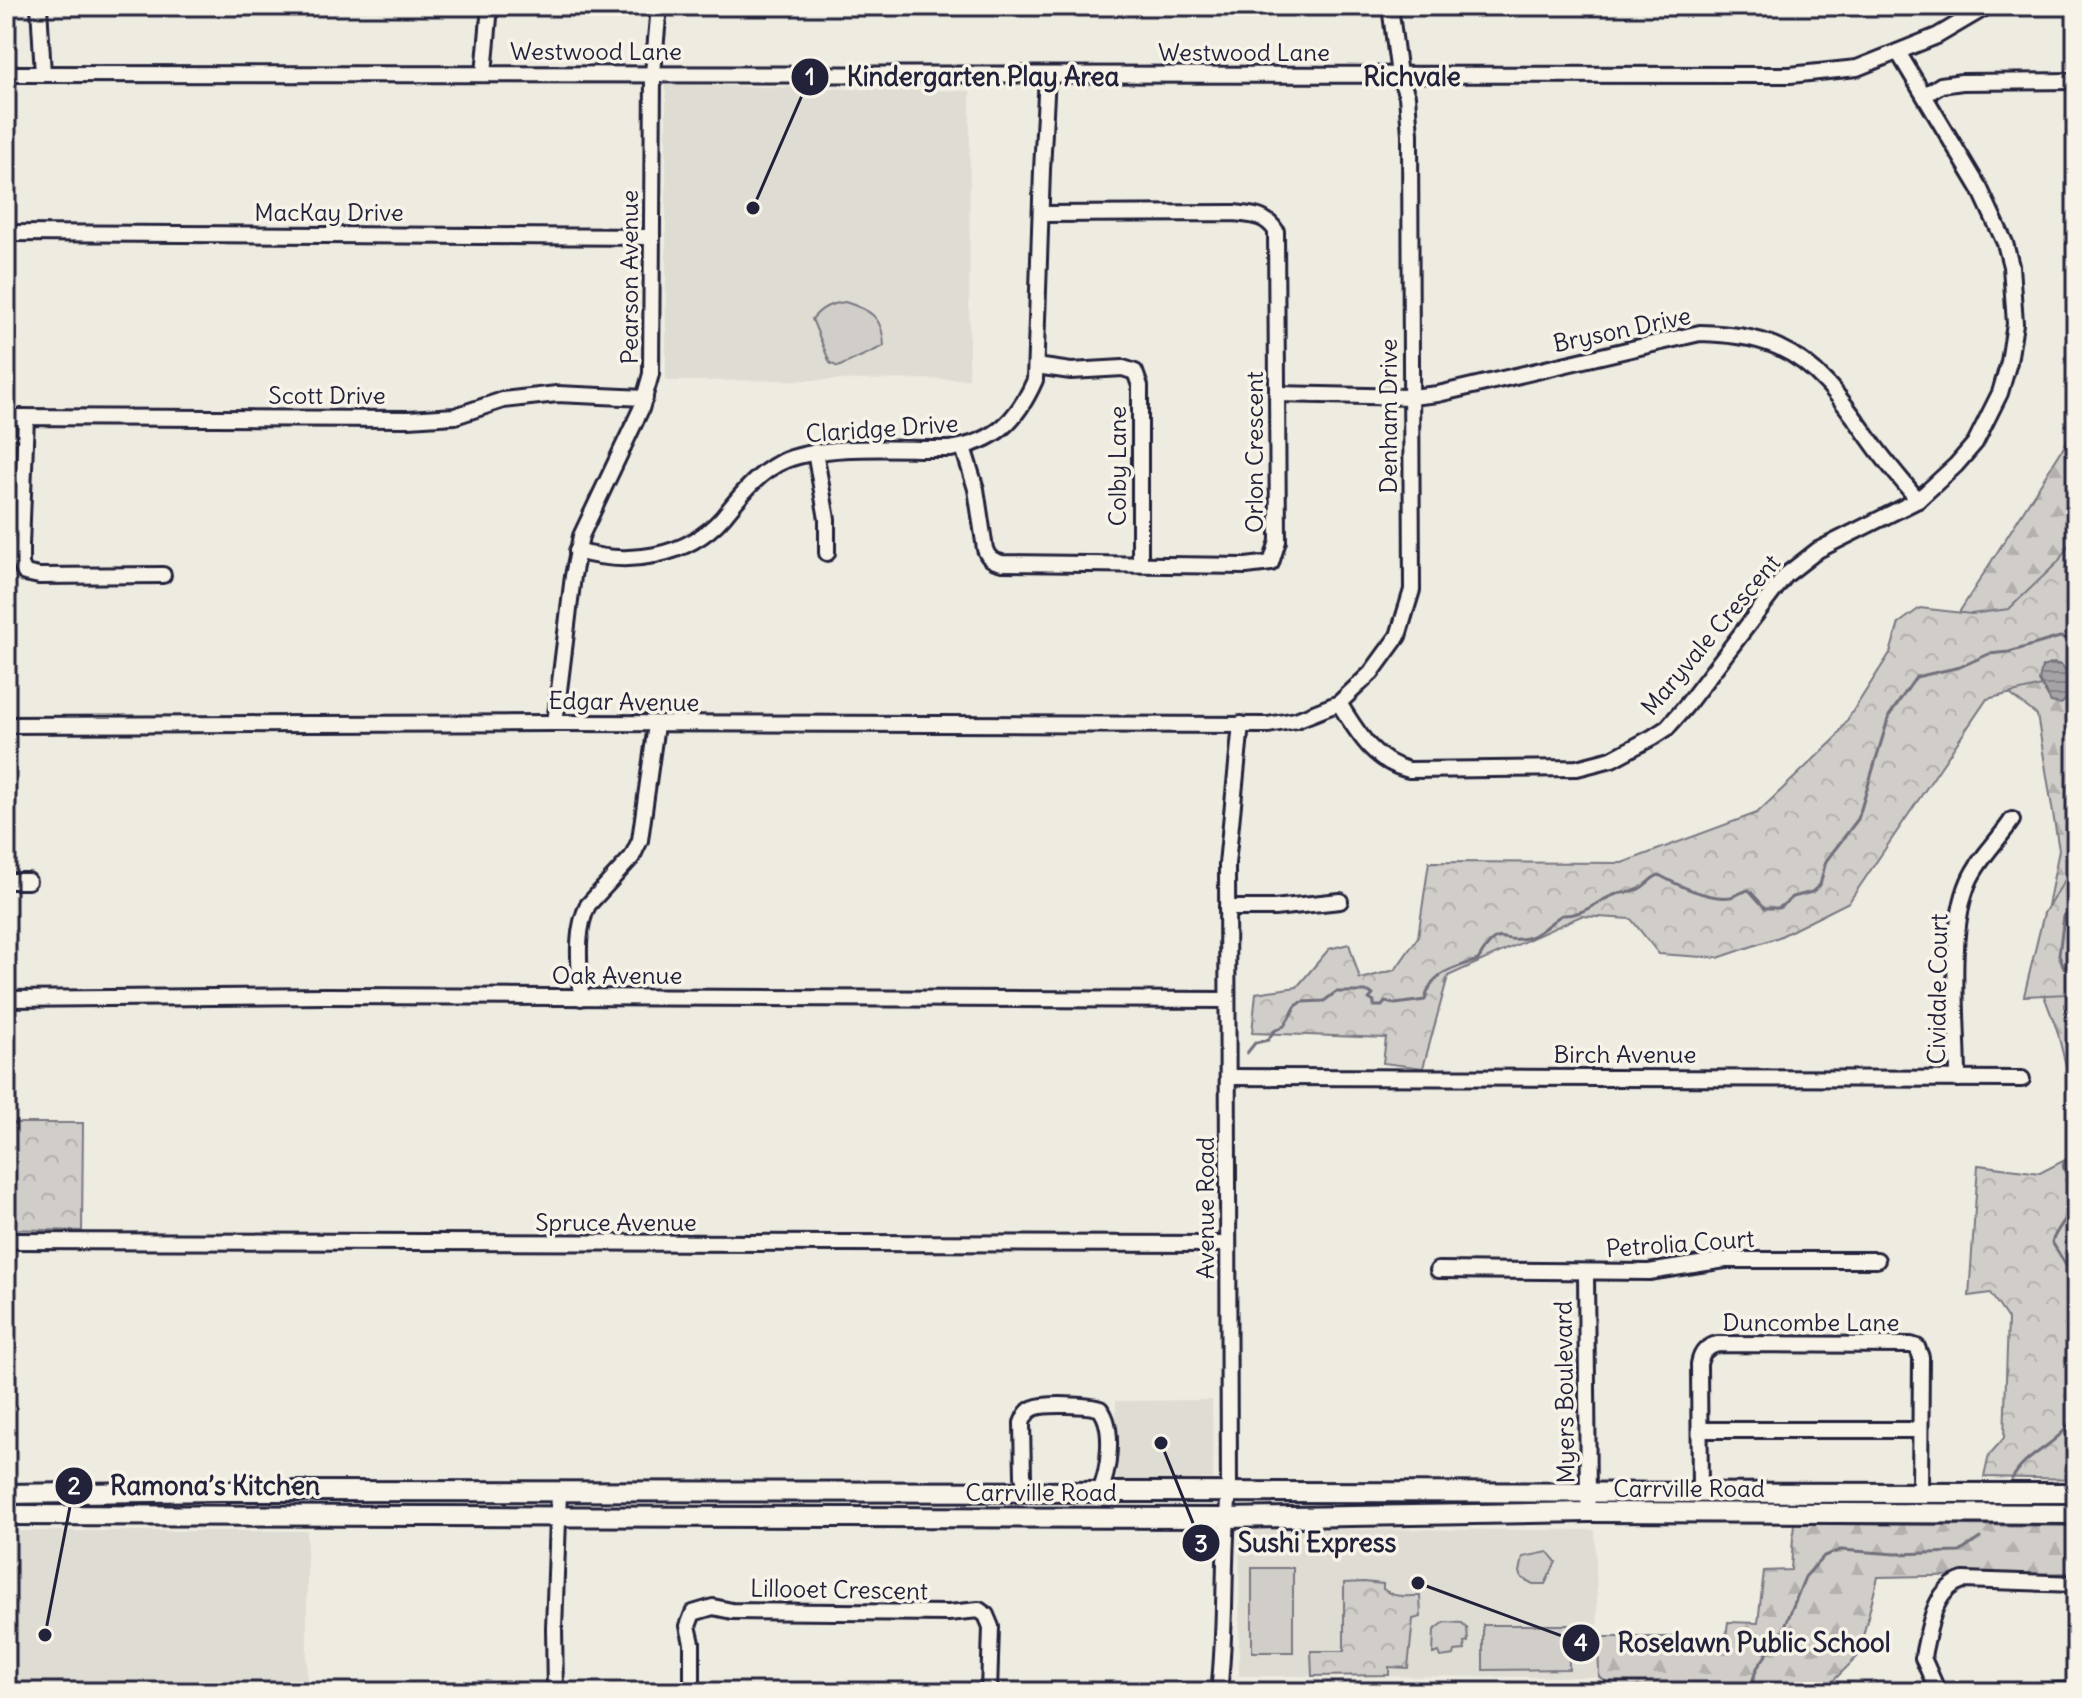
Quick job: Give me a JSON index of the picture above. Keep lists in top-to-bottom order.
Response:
{
  "streets": {
    "main road": ["Carrville Road"],
    "street": [
      "Westwood Lane",
      "MacKay Drive",
      "Pearson Avenue",
      "Bryson Drive",
      "Scott Drive",
      "Denham Drive",
      "Claridge Drive",
      "Orlon Crescent",
      "Colby Lane",
      "Maryvale Crescent",
      "Edgar Avenue",
      "Oak Avenue",
      "Cividale Court",
      "Birch Avenue",
      "Avenue Road",
      "Spruce Avenue",
      "Petrolia Court",
      "Duncombe Lane",
      "Myers Boulevard",
      "Lillooet Crescent"
    ]
  },
  "crossings": [
    ["Westwood Lane", "Pearson Avenue"],
    ["Westwood Lane", "Denham Drive"],
    ["Westwood Lane", "Claridge Drive"],
    ["Westwood Lane", "Maryvale Crescent"],
    ["MacKay Drive", "Pearson Avenue"],
    ["Pearson Avenue", "Scott Drive"],
    ["Pearson Avenue", "Claridge Drive"],
    ["Pearson Avenue", "Edgar Avenue"],
    ["Bryson Drive", "Denham Drive"],
    ["Bryson Drive", "Orlon Crescent"],
    ["Bryson Drive", "Maryvale Crescent"],
    ["Denham Drive", "Maryvale Crescent"],
    ["Denham Drive", "Edgar Avenue"],
    ["Denham Drive", "Avenue Road"],
    ["Claridge Drive", "Orlon Crescent"],
    ["Claridge Drive", "Colby Lane"],
    ["Orlon Crescent", "Colby Lane"],
    ["Edgar Avenue", "Avenue Road"],
    ["Oak Avenue", "Avenue Road"],
    ["Cividale Court", "Birch Avenue"],
    ["Birch Avenue", "Avenue Road"],
    ["Avenue Road", "Spruce Avenue"],
    ["Avenue Road", "Carrville Road"],
    ["Petrolia Court", "Myers Boulevard"],
    ["Duncombe Lane", "Carrville Road"],
    ["Myers Boulevard", "Carrville Road"]
  ],
  "districts": ["Richvale"],
  "places": [
    "Kindergarten Play Area",
    "Sushi Express",
    "Roselawn Public School",
    "Ramona’s Kitchen"
  ]
}
